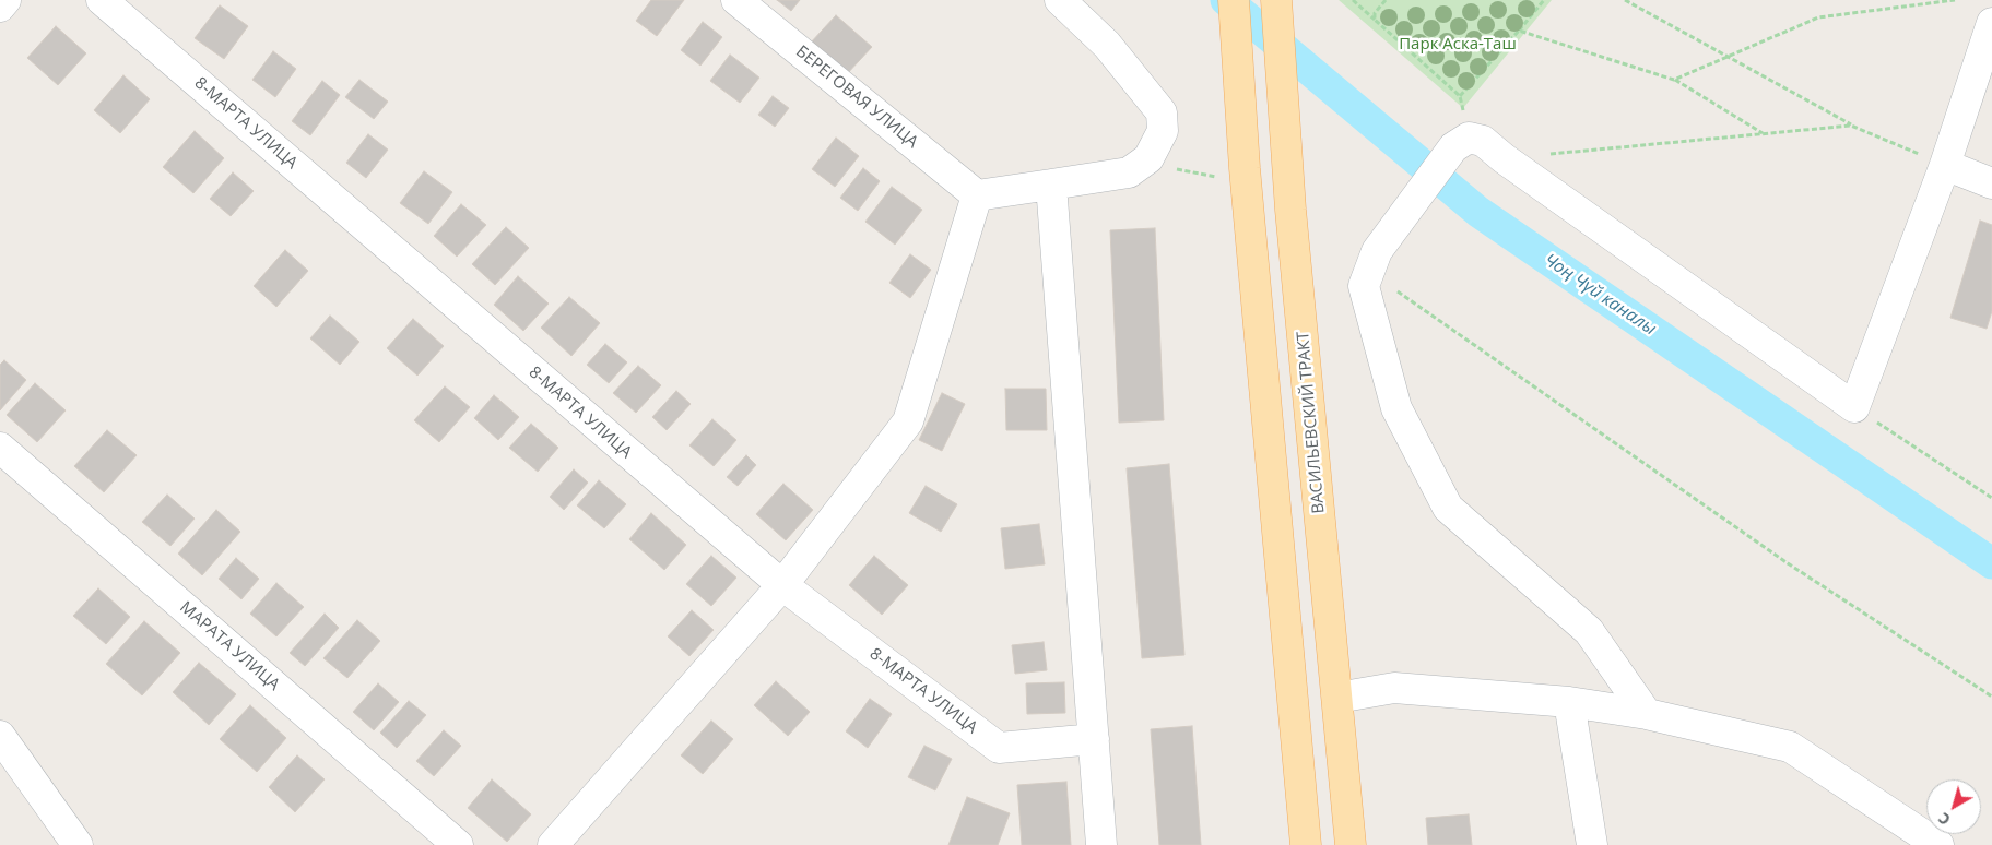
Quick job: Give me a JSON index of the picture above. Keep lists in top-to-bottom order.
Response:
{
  "streets": {
    "main road": ["ВАСИЛЬЕВСКИЙ ТРАКТ"],
    "street": ["БЕРЕГОВАЯ УЛИЦА", "8-МАРТА УЛИЦА", "МАРАТА УЛИЦА"]
  },
  "water": ["Чоң Чүй каналы"],
  "parks": ["Парк Аска-Таш"],
  "north": "bottom left"
}
